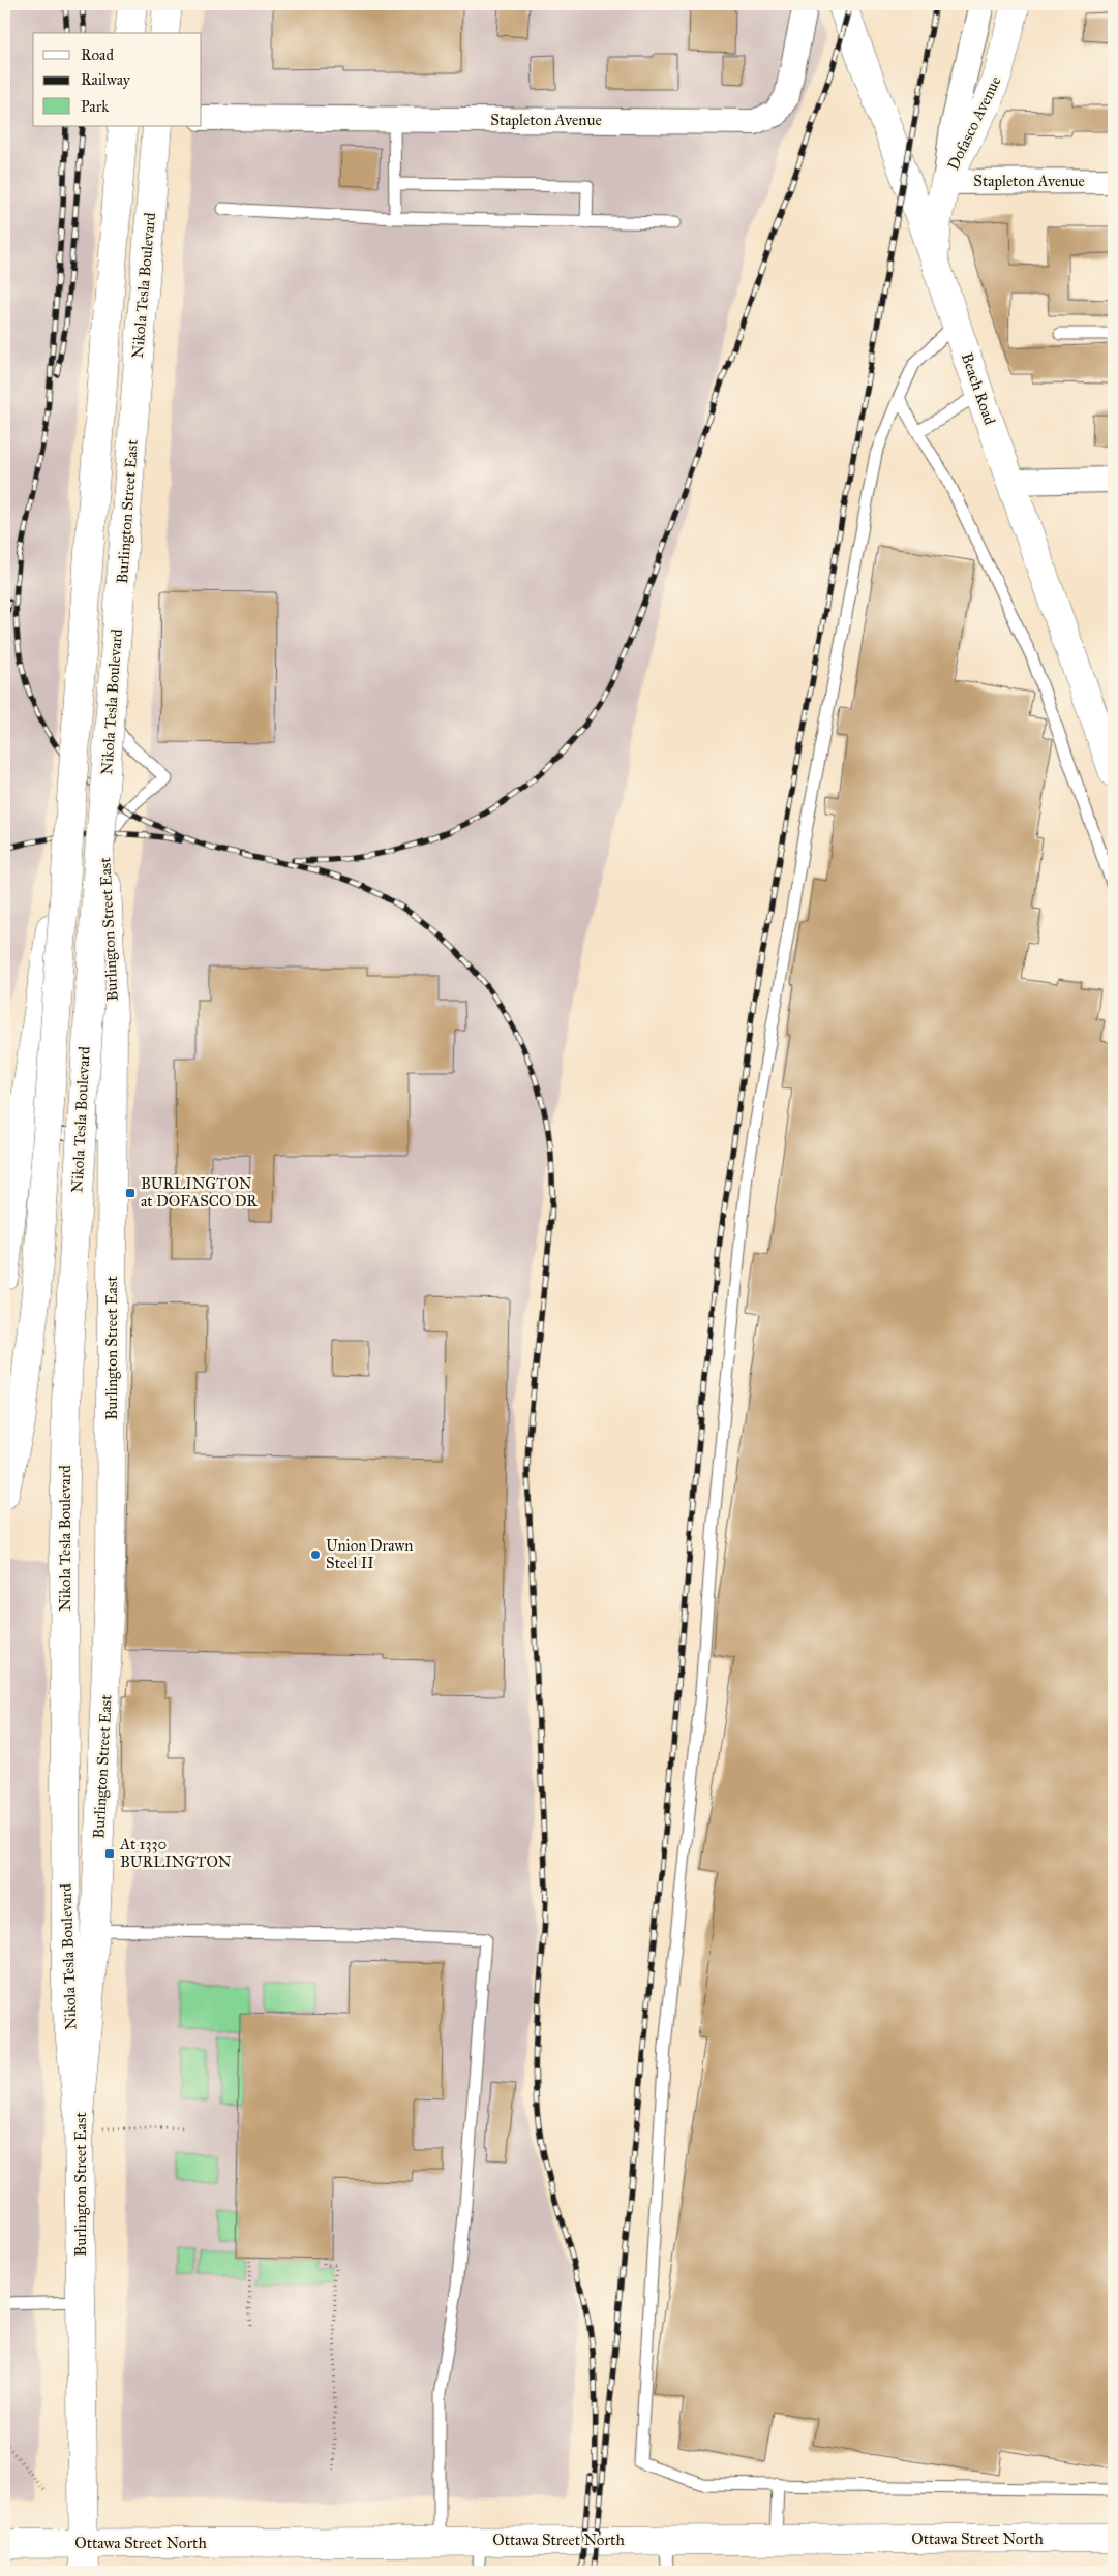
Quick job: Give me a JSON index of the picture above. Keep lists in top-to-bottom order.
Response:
{
  "streets": {
    "main road": [
      "Dofasco Avenue",
      "Nikola Tesla Boulevard",
      "Beach Road",
      "Burlington Street East",
      "Ottawa Street North"
    ],
    "street": ["Stapleton Avenue"]
  },
  "crossings": [
    ["Stapleton Avenue", "Dofasco Avenue"],
    ["Dofasco Avenue", "Beach Road"],
    ["Nikola Tesla Boulevard", "Burlington Street East"],
    ["Burlington Street East", "Ottawa Street North"]
  ],
  "places": {
    "transit": ["BURLINGTON at DOFASCO DR", "At 1330 BURLINGTON"],
    "other": ["Union Drawn Steel II"]
  },
  "legend": ["Road", "Railway", "Park"]
}
